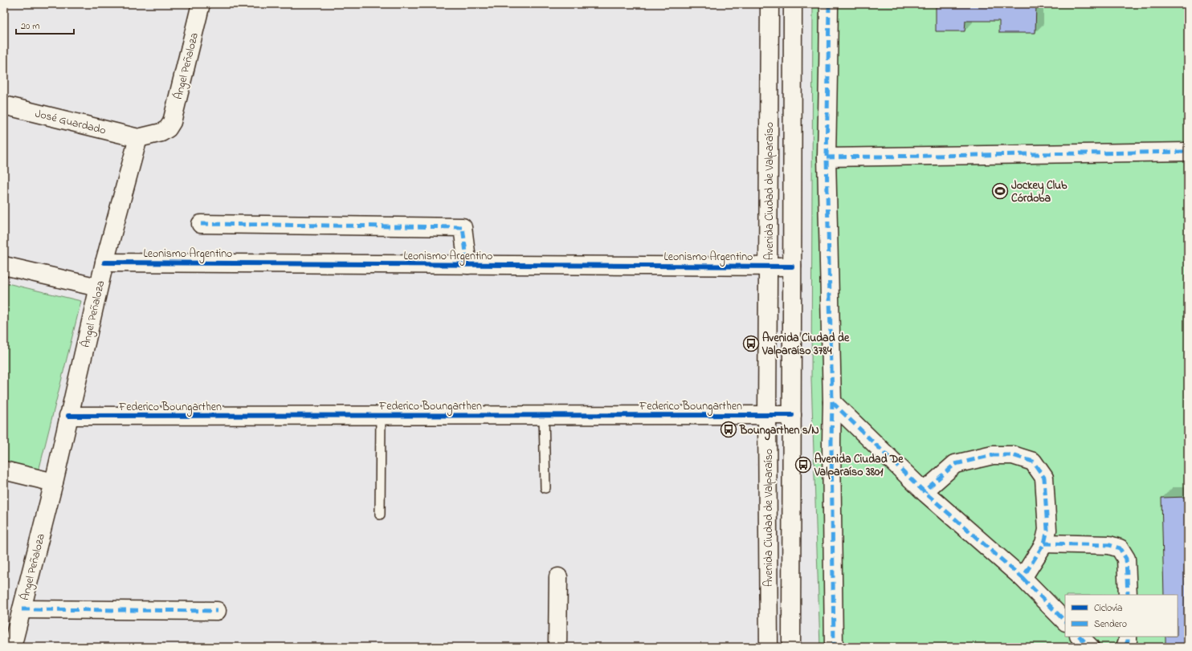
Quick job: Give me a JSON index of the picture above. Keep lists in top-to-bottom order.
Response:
{
  "streets": {
    "street": [
      "Ángel Peñaloza",
      "José Guardado",
      "Avenida Ciudad de Valparaíso",
      "Leonismo Argentino",
      "Federico Boungarthen"
    ]
  },
  "crossings": [
    ["Ángel Peñaloza", "José Guardado"],
    ["Ángel Peñaloza", "Leonismo Argentino"],
    ["Ángel Peñaloza", "Federico Boungarthen"],
    ["Avenida Ciudad de Valparaíso", "Leonismo Argentino"],
    ["Avenida Ciudad de Valparaíso", "Federico Boungarthen"]
  ],
  "places": {
    "sports": ["Jockey Club Córdoba"],
    "bus stop": ["Avenida Ciudad de Valparaíso 3784", "Boungarthen s/N", "Avenida Ciudad De Valparaíso 3801"]
  },
  "legend": ["Ciclovía", "Sendero"],
  "scale_bar": "20 m"
}
